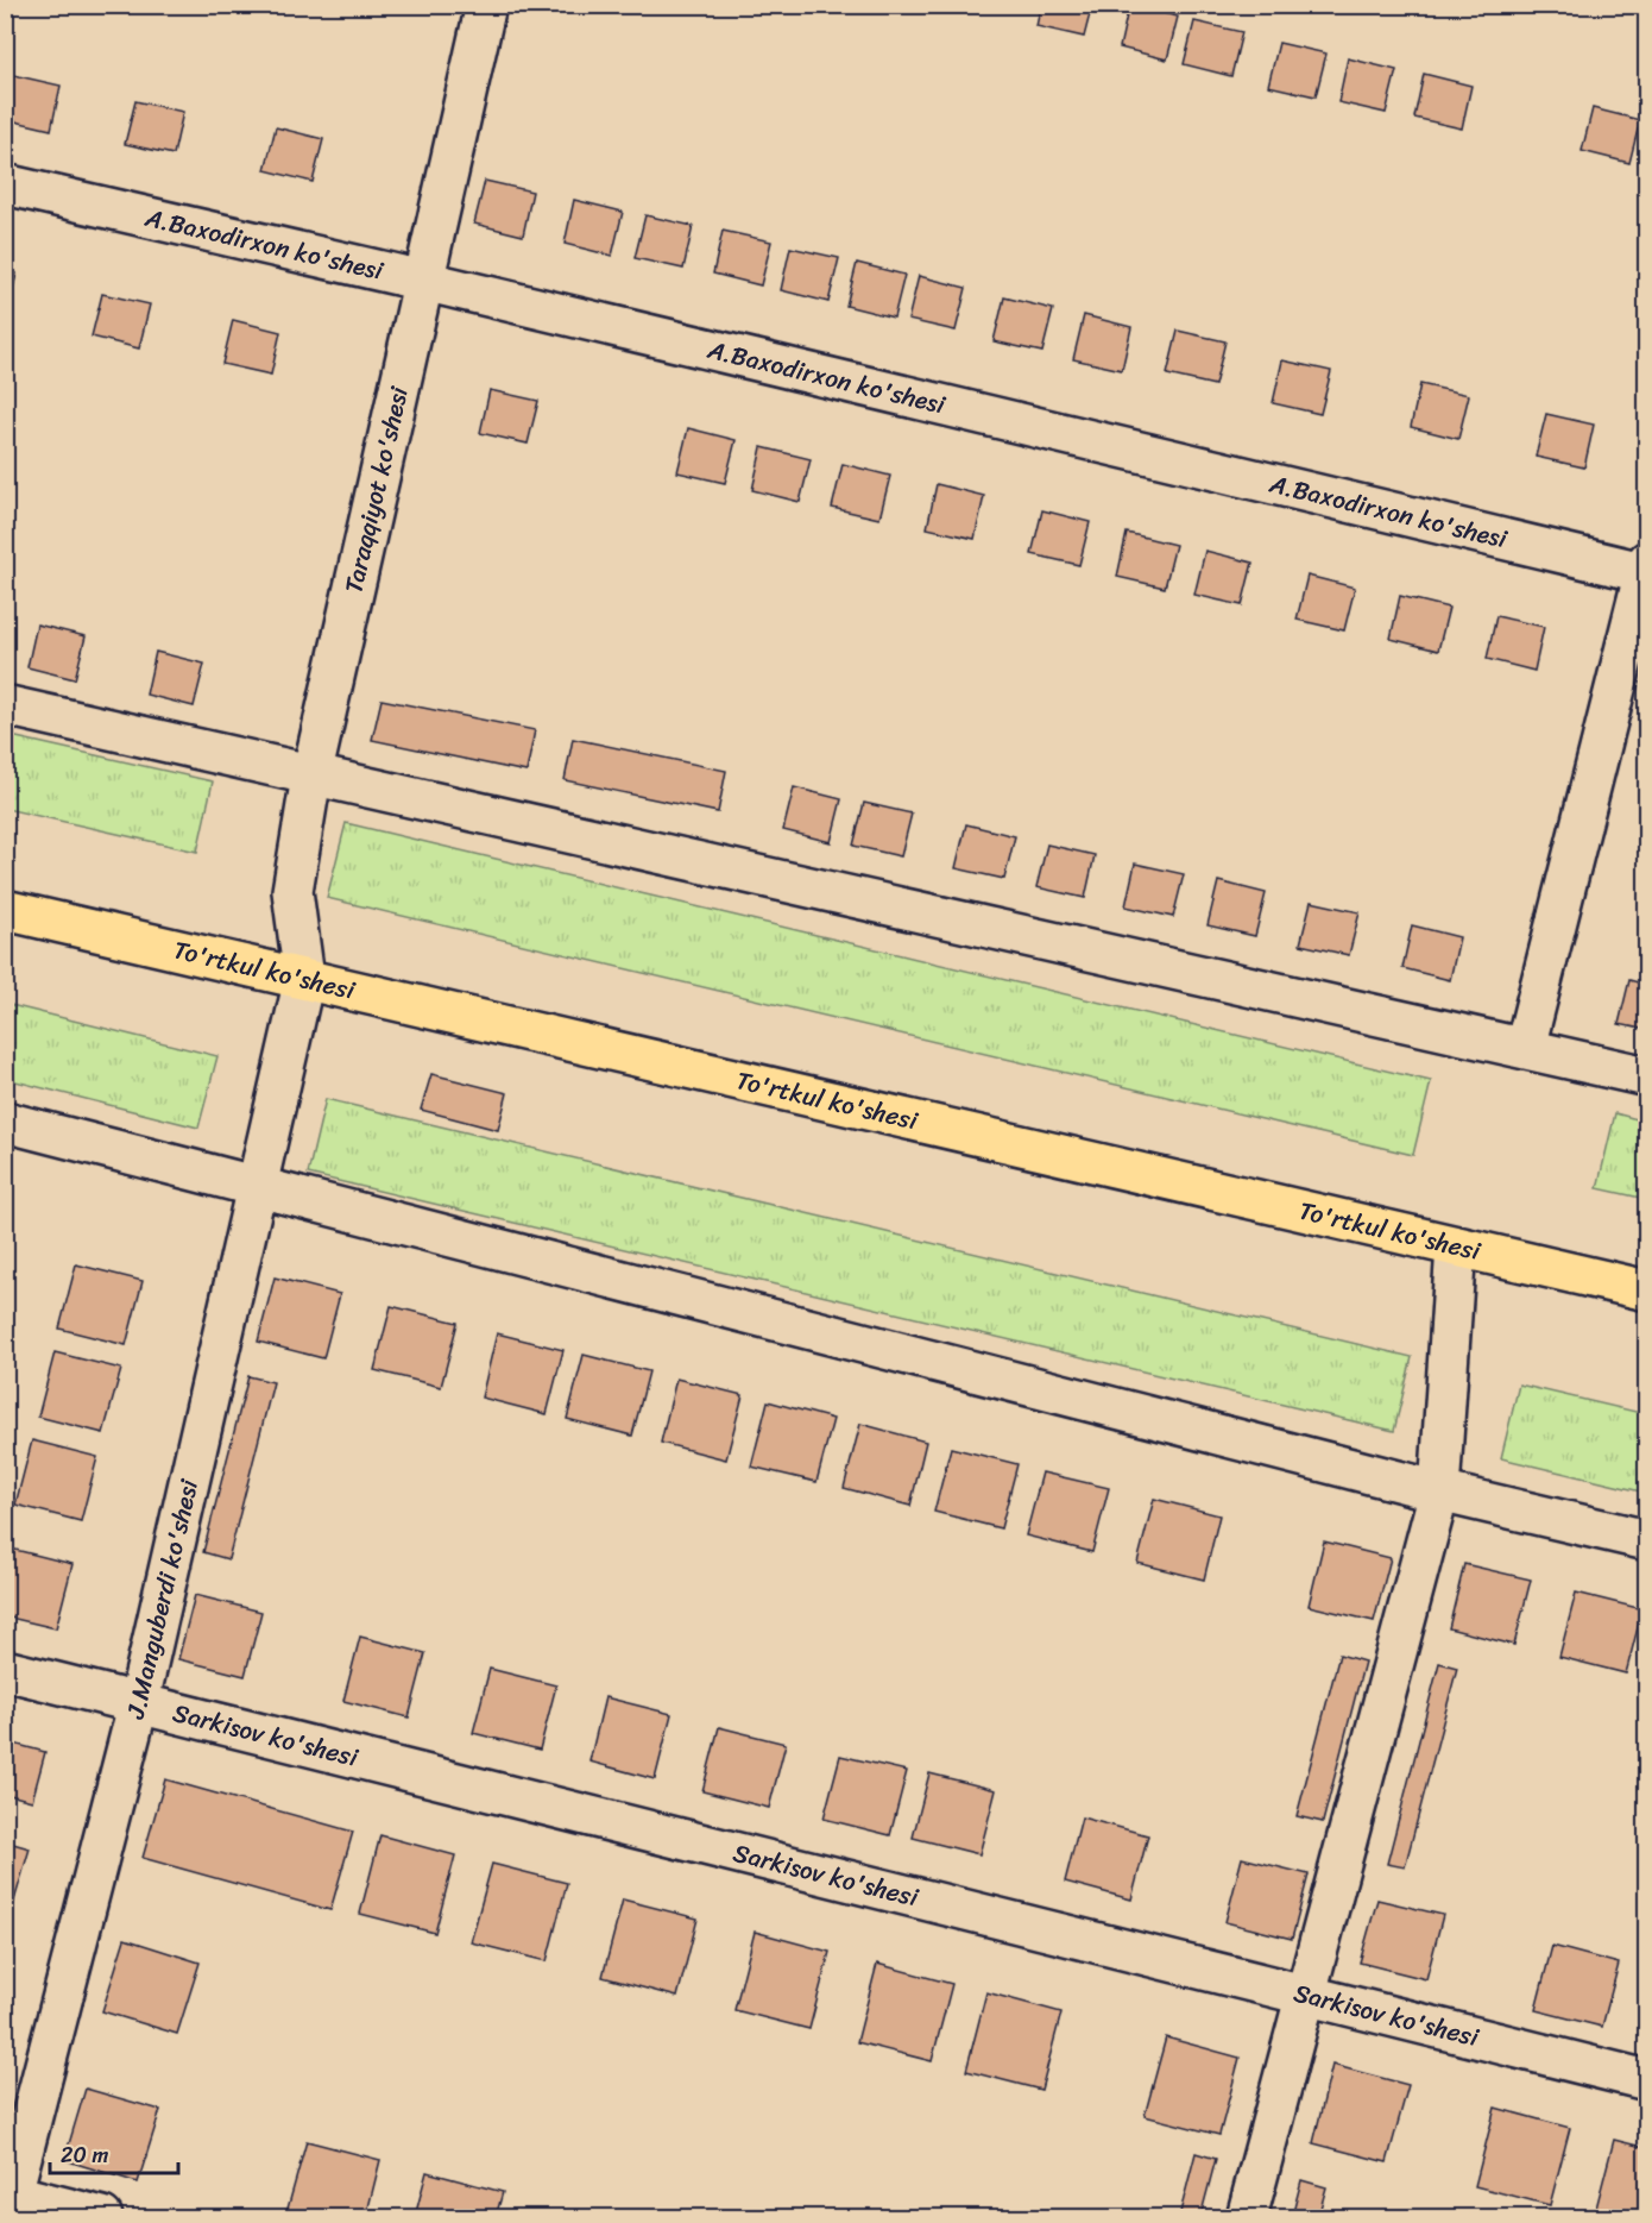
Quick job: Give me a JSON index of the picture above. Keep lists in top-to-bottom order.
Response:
{
  "streets": {
    "main road": ["To'rtkul ko'shesi"],
    "street": [
      "A.Baxodirxon ko'shesi",
      "Taraqqiyot ko'shesi",
      "J.Manguberdi ko'shesi",
      "Sarkisov ko'shesi"
    ]
  },
  "crossings": [
    ["A.Baxodirxon ko'shesi", "Taraqqiyot ko'shesi"],
    ["Taraqqiyot ko'shesi", "To'rtkul ko'shesi"],
    ["Taraqqiyot ko'shesi", "J.Manguberdi ko'shesi"],
    ["To'rtkul ko'shesi", "J.Manguberdi ko'shesi"],
    ["J.Manguberdi ko'shesi", "Sarkisov ko'shesi"]
  ],
  "scale_bar": "20 m"
}
